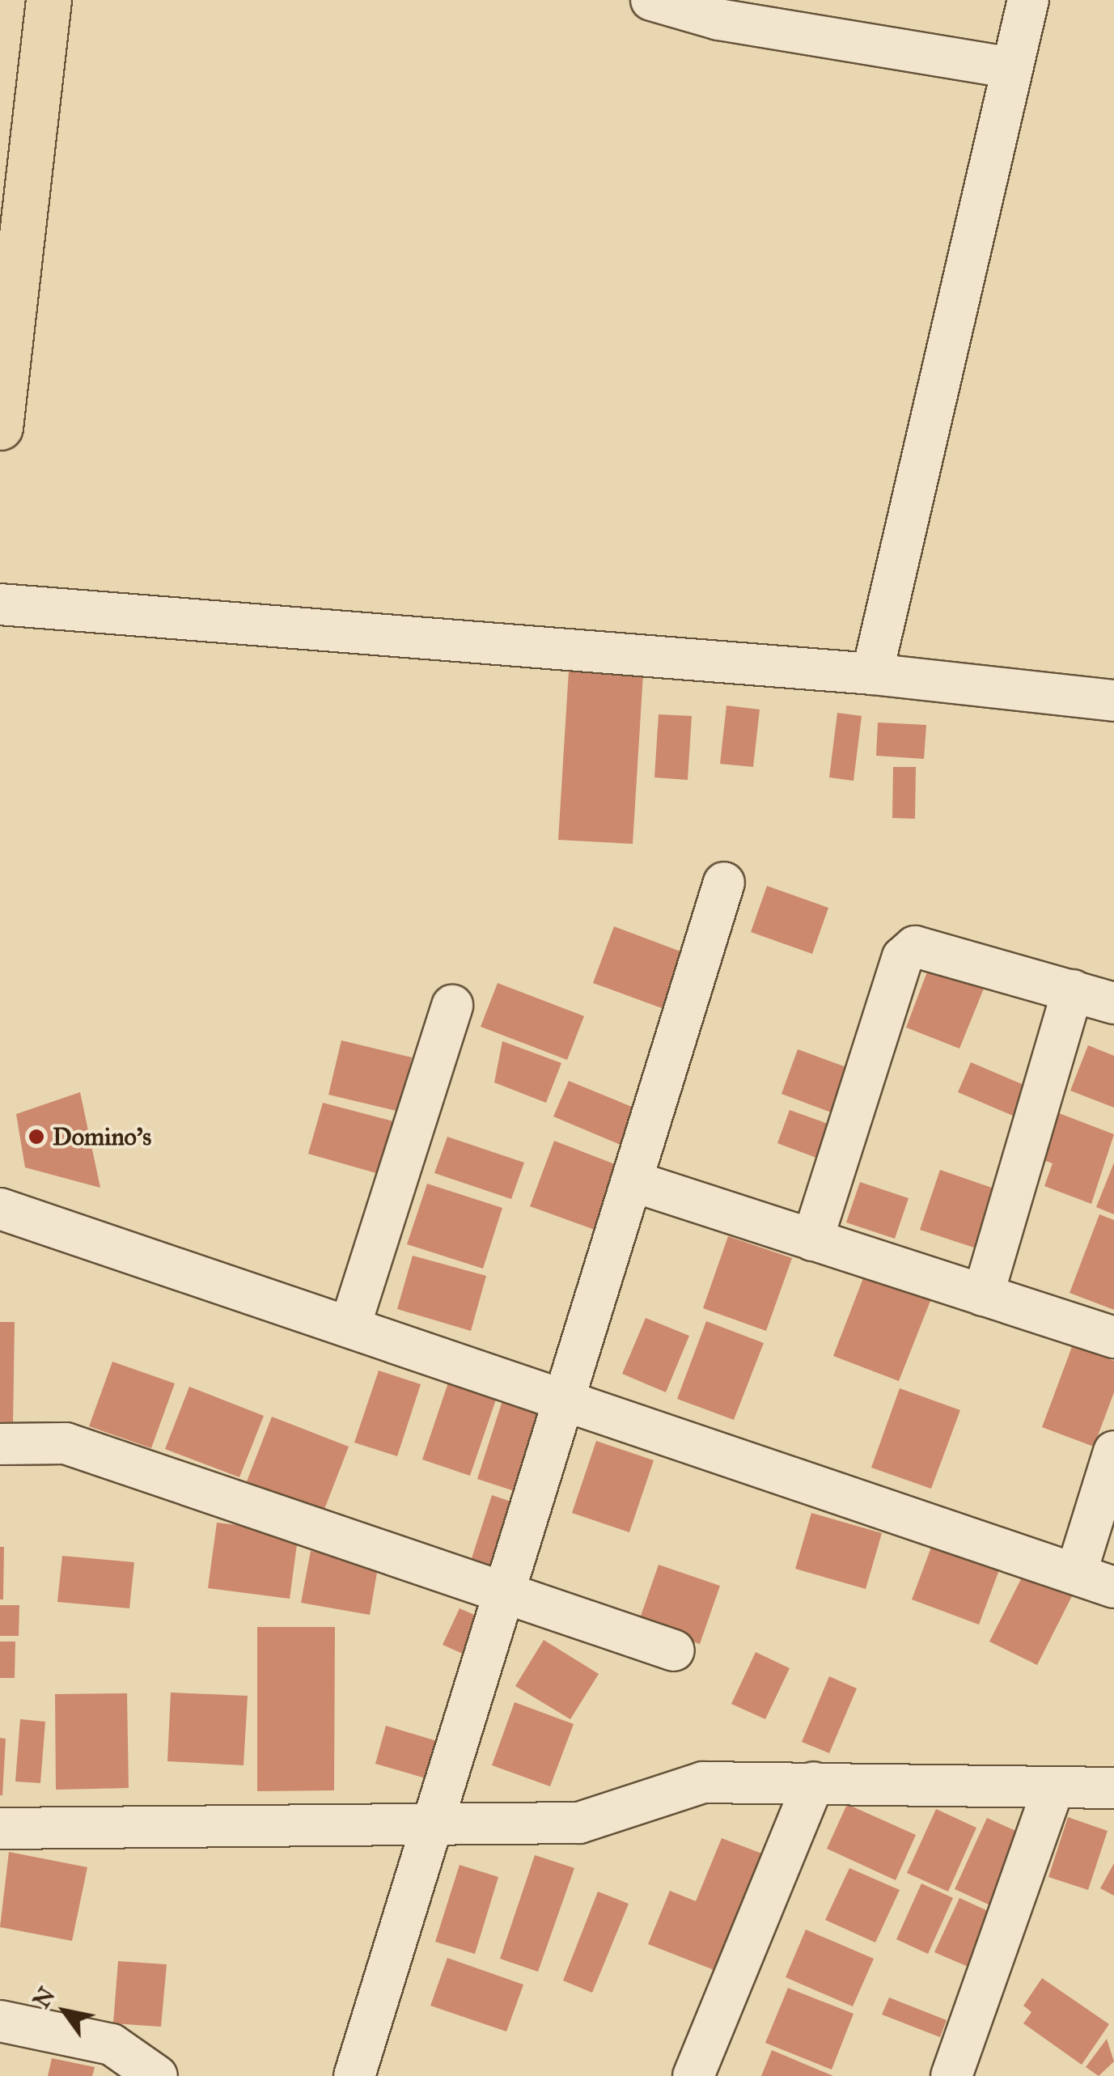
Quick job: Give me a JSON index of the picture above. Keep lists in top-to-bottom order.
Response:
{
  "places": ["Domino's"],
  "north": "top left"
}
